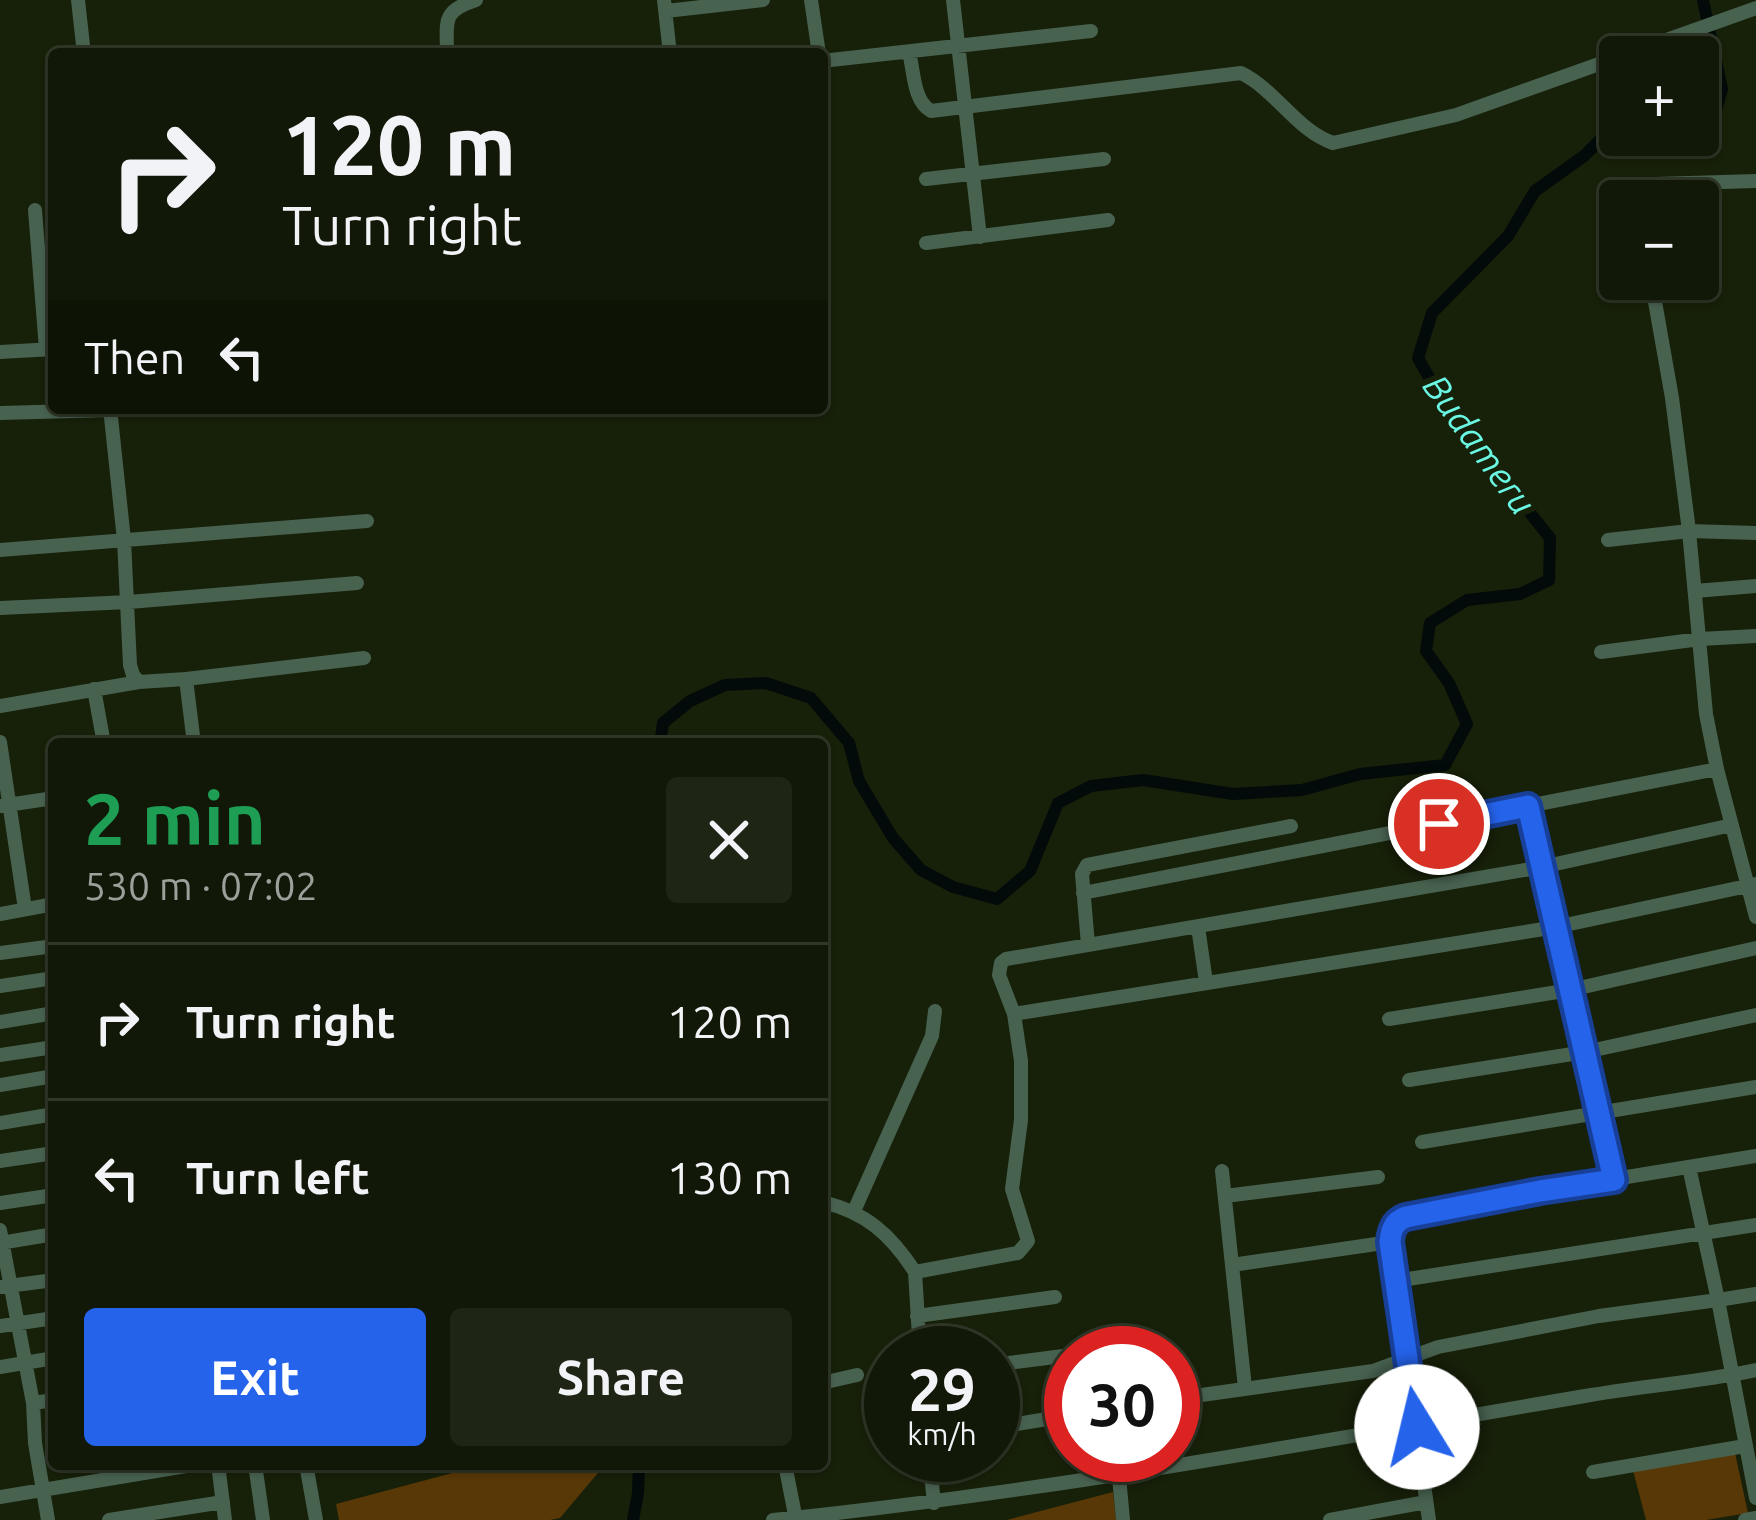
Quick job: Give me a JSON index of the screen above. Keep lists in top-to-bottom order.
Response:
{
  "water": ["Budameru"],
  "page": {
    "map_buttons": ["+", "−"],
    "turn": ["120 m", "Turn right"],
    "then": "Then",
    "heading": ["2 min", "530 m · 07:02"],
    "list": [
      {
        "name": "Turn right",
        "value": "120 m"
      },
      {
        "name": "Turn left",
        "value": "130 m"
      }
    ],
    "buttons": ["Exit", "Share"],
    "speed": "29 km/h",
    "limit": "30"
  }
}
